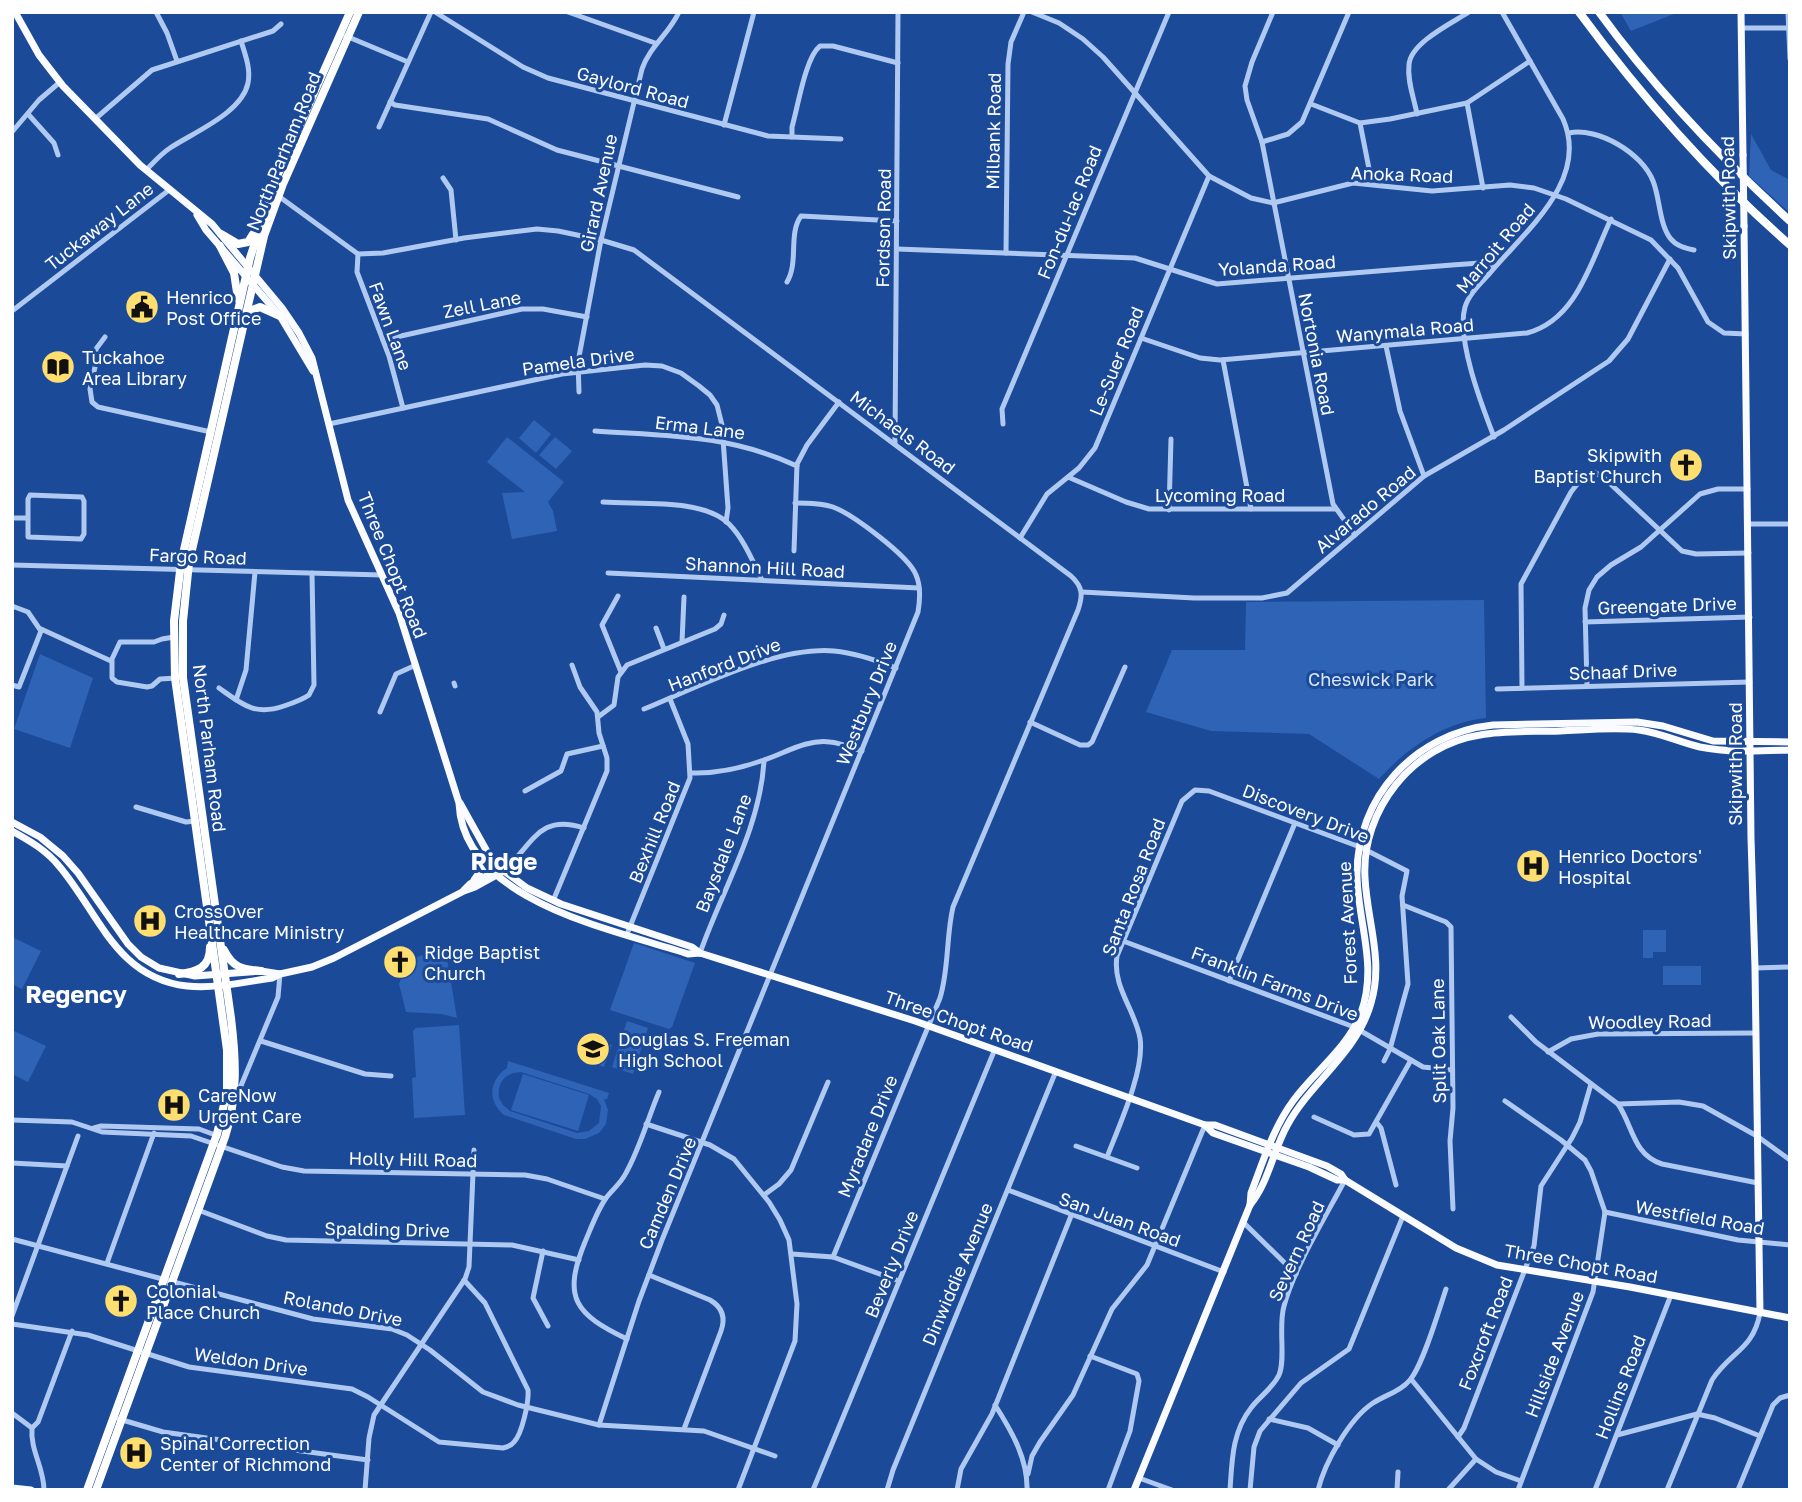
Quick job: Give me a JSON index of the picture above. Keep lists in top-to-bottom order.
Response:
{
  "streets": {
    "highway": ["North Parham Road"],
    "main road": ["Skipwith Road", "Three Chopt Road", "Forest Avenue"],
    "street": [
      "Gaylord Road",
      "Milbank Road",
      "Anoka Road",
      "Girard Avenue",
      "Fon-du-lac Road",
      "Tuckaway Lane",
      "Fordson Road",
      "Marroit Road",
      "Yolanda Road",
      "Zell Lane",
      "Fawn Lane",
      "Wanymala Road",
      "Nortonia Road",
      "Pamela Drive",
      "Le-Suer Road",
      "Erma Lane",
      "Michaels Road",
      "Lycoming Road",
      "Alvarado Road",
      "Fargo Road",
      "Shannon Hill Road",
      "Greengate Drive",
      "Hanford Drive",
      "Schaaf Drive",
      "Westbury Drive",
      "Discovery Drive",
      "Bexhill Road",
      "Baysdale Lane",
      "Santa Rosa Road",
      "Franklin Farms Drive",
      "Woodley Road",
      "Split Oak Lane",
      "Myradare Drive",
      "Holly Hill Road",
      "Camden Drive",
      "Westfield Road",
      "San Juan Road",
      "Spalding Drive",
      "Severn Road",
      "Beverly Drive",
      "Dinwiddie Avenue",
      "Rolando Drive",
      "Foxcroft Road",
      "Hillside Avenue",
      "Weldon Drive",
      "Hollins Road"
    ]
  },
  "crossings": [
    ["Gaylord Road", "Girard Avenue"],
    ["Milbank Road", "Yolanda Road"],
    ["North Parham Road", "Fargo Road"],
    ["North Parham Road", "Three Chopt Road"],
    ["North Parham Road", "Holly Hill Road"],
    ["North Parham Road", "Spalding Drive"],
    ["North Parham Road", "Rolando Drive"],
    ["North Parham Road", "Weldon Drive"],
    ["Anoka Road", "Skipwith Road"],
    ["Anoka Road", "Marroit Road"],
    ["Anoka Road", "Wanymala Road"],
    ["Anoka Road", "Nortonia Road"],
    ["Anoka Road", "Alvarado Road"],
    ["Girard Avenue", "Zell Lane"],
    ["Girard Avenue", "Pamela Drive"],
    ["Girard Avenue", "Michaels Road"],
    ["Skipwith Road", "Three Chopt Road"],
    ["Skipwith Road", "Greengate Drive"],
    ["Skipwith Road", "Schaaf Drive"],
    ["Skipwith Road", "Forest Avenue"],
    ["Skipwith Road", "Woodley Road"],
    ["Skipwith Road", "Westfield Road"],
    ["Fon-du-lac Road", "Yolanda Road"],
    ["Tuckaway Lane", "Three Chopt Road"],
    ["Fordson Road", "Yolanda Road"],
    ["Fordson Road", "Michaels Road"],
    ["Marroit Road", "Yolanda Road"],
    ["Marroit Road", "Wanymala Road"],
    ["Marroit Road", "Alvarado Road"],
    ["Yolanda Road", "Nortonia Road"],
    ["Yolanda Road", "Le-Suer Road"],
    ["Zell Lane", "Fawn Lane"],
    ["Fawn Lane", "Pamela Drive"],
    ["Fawn Lane", "Michaels Road"],
    ["Wanymala Road", "Nortonia Road"],
    ["Wanymala Road", "Le-Suer Road"],
    ["Nortonia Road", "Lycoming Road"],
    ["Nortonia Road", "Alvarado Road"],
    ["Pamela Drive", "Erma Lane"],
    ["Pamela Drive", "Three Chopt Road"],
    ["Le-Suer Road", "Michaels Road"],
    ["Le-Suer Road", "Lycoming Road"],
    ["Michaels Road", "Alvarado Road"],
    ["Fargo Road", "Three Chopt Road"],
    ["Three Chopt Road", "Westbury Drive"],
    ["Three Chopt Road", "Bexhill Road"],
    ["Three Chopt Road", "Baysdale Lane"],
    ["Three Chopt Road", "Santa Rosa Road"],
    ["Three Chopt Road", "Forest Avenue"],
    ["Three Chopt Road", "Myradare Drive"],
    ["Three Chopt Road", "Camden Drive"],
    ["Three Chopt Road", "Severn Road"],
    ["Three Chopt Road", "Beverly Drive"],
    ["Three Chopt Road", "Dinwiddie Avenue"],
    ["Three Chopt Road", "Foxcroft Road"],
    ["Three Chopt Road", "Hillside Avenue"],
    ["Three Chopt Road", "Hollins Road"],
    ["Shannon Hill Road", "Westbury Drive"],
    ["Hanford Drive", "Westbury Drive"],
    ["Hanford Drive", "Bexhill Road"],
    ["Westbury Drive", "Camden Drive"],
    ["Discovery Drive", "Santa Rosa Road"],
    ["Discovery Drive", "Forest Avenue"],
    ["Discovery Drive", "Split Oak Lane"],
    ["Santa Rosa Road", "Franklin Farms Drive"],
    ["Forest Avenue", "Franklin Farms Drive"],
    ["Forest Avenue", "San Juan Road"],
    ["Franklin Farms Drive", "Split Oak Lane"],
    ["Camden Drive", "Rolando Drive"],
    ["Westfield Road", "Hillside Avenue"],
    ["San Juan Road", "Dinwiddie Avenue"],
    ["Rolando Drive", "Weldon Drive"],
    ["Foxcroft Road", "Hillside Avenue"]
  ],
  "districts": ["Ridge", "Regency"],
  "parks": ["Cheswick Park"],
  "places": {
    "public building": ["Henrico Post Office"],
    "library": ["Tuckahoe Area Library"],
    "church": ["Skipwith Baptist Church", "Ridge Baptist Church", "Colonial Place Church"],
    "hospital": [
      "Henrico Doctors' Hospital",
      "CrossOver Healthcare Ministry",
      "CareNow Urgent Care",
      "Spinal Correction Center of Richmond"
    ],
    "school or university": ["Douglas S. Freeman High School"]
  }
}
